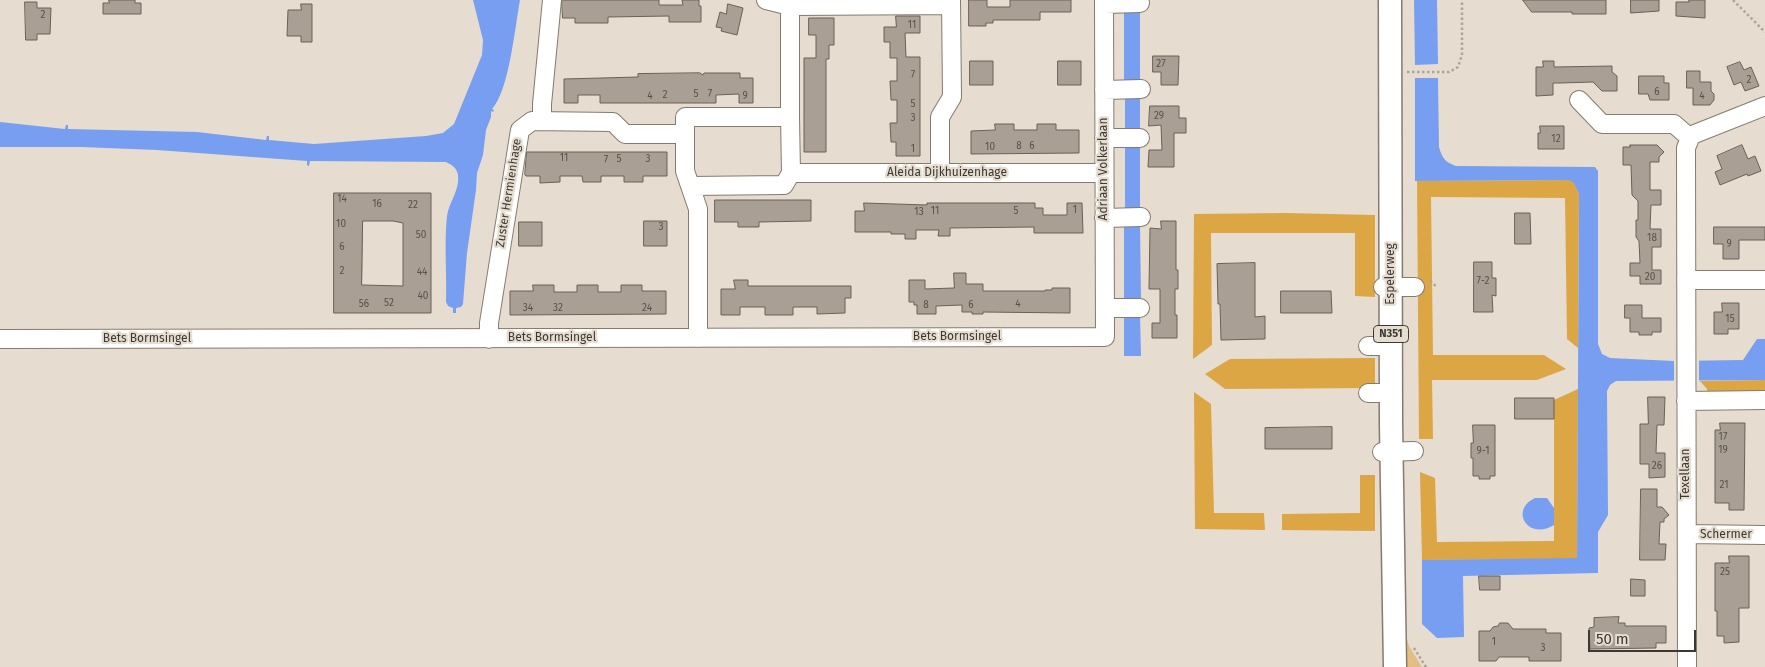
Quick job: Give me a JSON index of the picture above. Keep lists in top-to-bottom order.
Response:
{
  "streets": {
    "main road": ["Espelerweg", "N351"],
    "street": [
      "Adriaan Volkerlaan",
      "Aleida Dijkhuizenhage",
      "Zuster Hermienhage",
      "Bets Bormsingel",
      "Texellaan",
      "Schermer"
    ]
  },
  "crossings": [
    ["Adriaan Volkerlaan", "Aleida Dijkhuizenhage"],
    ["Adriaan Volkerlaan", "Bets Bormsingel"],
    ["Zuster Hermienhage", "Bets Bormsingel"],
    ["Texellaan", "Schermer"]
  ],
  "house_numbers": [
    "2",
    "11",
    "27",
    "7",
    "2",
    "6",
    "5",
    "7",
    "2",
    "4",
    "9",
    "4",
    "5",
    "29",
    "3",
    "12",
    "8",
    "6",
    "10",
    "1",
    "11",
    "5",
    "3",
    "7",
    "14",
    "16",
    "22",
    "1",
    "11",
    "5",
    "13",
    "10",
    "3",
    "50",
    "18",
    "9",
    "6",
    "2",
    "44",
    "20",
    "7-2",
    "40",
    "52",
    "56",
    "4",
    "8",
    "6",
    "34",
    "32",
    "24",
    "15",
    "17",
    "19",
    "9-1",
    "26",
    "21",
    "25",
    "1",
    "3"
  ],
  "scale_bar": "50 m"
}
